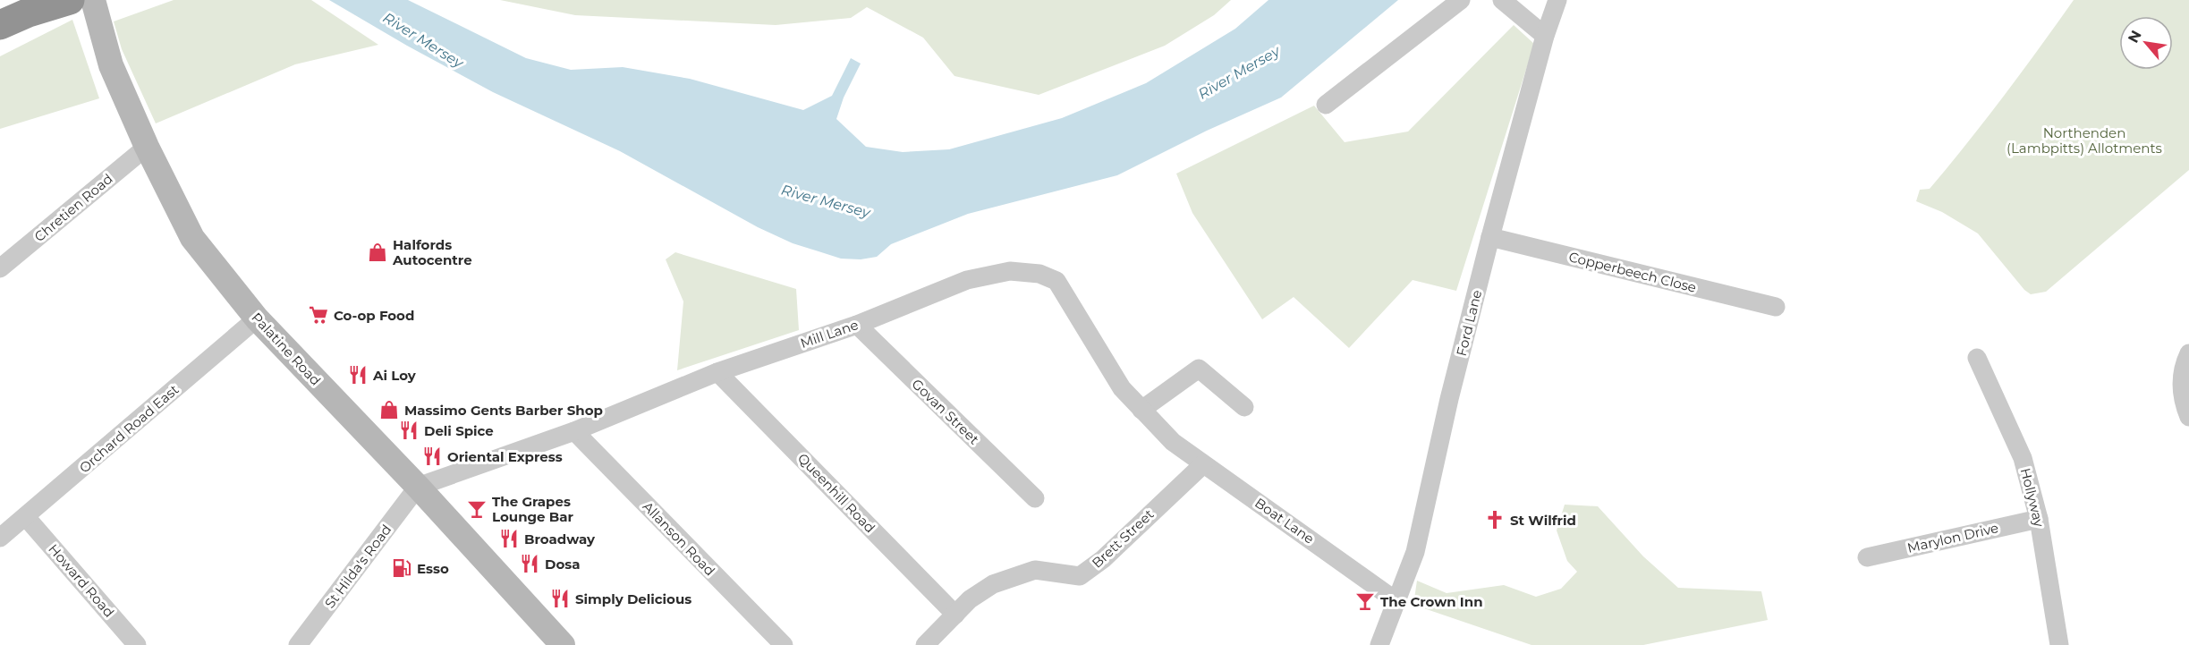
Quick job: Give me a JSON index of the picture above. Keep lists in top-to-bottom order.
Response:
{
  "streets": {
    "main road": ["Palatine Road"],
    "street": [
      "Chretien Road",
      "Copperbeech Close",
      "Ford Lane",
      "Mill Lane",
      "Govan Street",
      "Orchard Road East",
      "Queenhill Road",
      "Hollyway",
      "Boat Lane",
      "Marylon Drive",
      "Allanson Road",
      "Brett Street",
      "St Hilda's Road",
      "Howard Road"
    ]
  },
  "crossings": [
    ["Chretien Road", "Palatine Road"],
    ["Copperbeech Close", "Ford Lane"],
    ["Ford Lane", "Boat Lane"],
    ["Mill Lane", "Palatine Road"],
    ["Mill Lane", "Govan Street"],
    ["Mill Lane", "Queenhill Road"],
    ["Mill Lane", "Boat Lane"],
    ["Mill Lane", "Allanson Road"],
    ["Mill Lane", "St Hilda's Road"],
    ["Palatine Road", "Orchard Road East"],
    ["Palatine Road", "St Hilda's Road"],
    ["Orchard Road East", "Howard Road"],
    ["Queenhill Road", "Brett Street"],
    ["Hollyway", "Marylon Drive"],
    ["Boat Lane", "Brett Street"]
  ],
  "water": ["River Mersey"],
  "parks": ["Northenden (Lambpitts) Allotments"],
  "places": {
    "shop": ["Halfords Autocentre", "Massimo Gents Barber Shop"],
    "supermarket": ["Co-op Food"],
    "restaurant": [
      "Ai Loy",
      "Deli Spice",
      "Oriental Express",
      "Broadway",
      "Dosa",
      "Simply Delicious"
    ],
    "bar": ["The Grapes Lounge Bar", "The Crown Inn"],
    "church": ["St Wilfrid"],
    "fuel station": ["Esso"]
  },
  "north": "top left"
}
